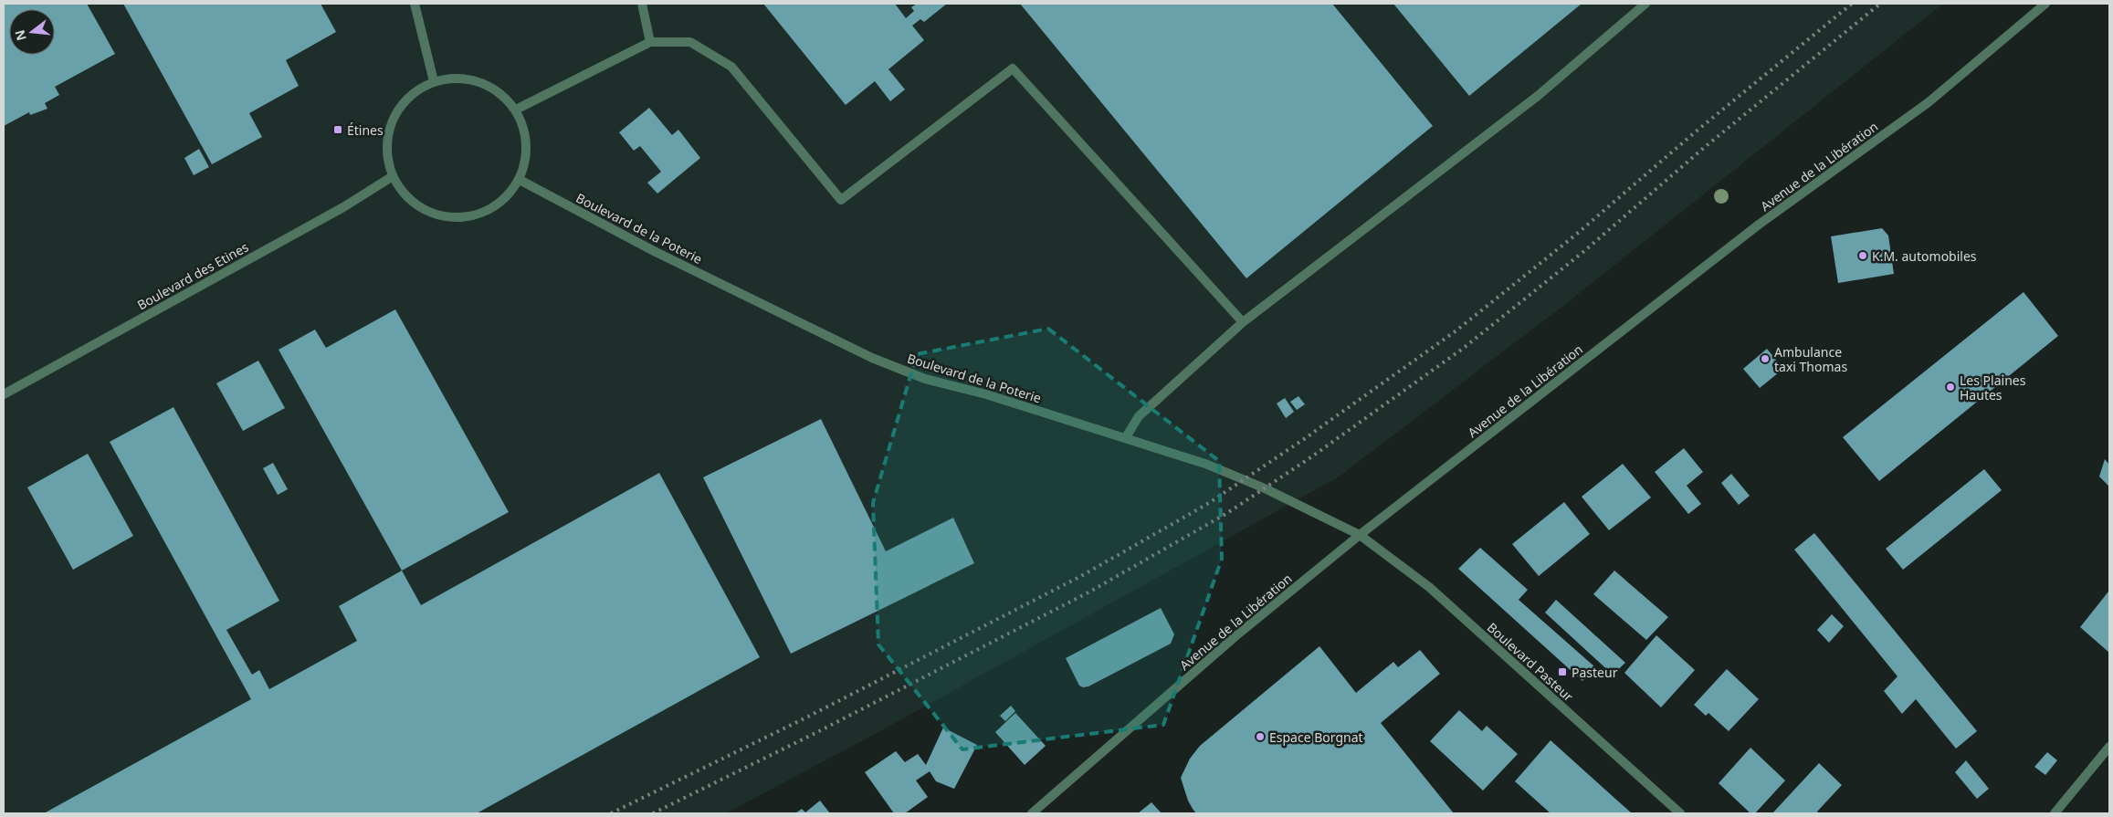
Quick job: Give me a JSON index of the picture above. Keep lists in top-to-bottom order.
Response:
{
  "streets": {
    "street": [
      "Avenue de la Libération",
      "Boulevard de la Poterie",
      "Boulevard des Etines",
      "Boulevard Pasteur"
    ]
  },
  "crossings": [
    ["Avenue de la Libération", "Boulevard de la Poterie"],
    ["Avenue de la Libération", "Boulevard Pasteur"],
    ["Boulevard de la Poterie", "Boulevard des Etines"],
    ["Boulevard de la Poterie", "Boulevard Pasteur"]
  ],
  "places": {
    "transit": ["Étines", "Pasteur"],
    "other": [
      "K.M. automobiles",
      "Ambulance taxi Thomas",
      "Les Plaines Hautes",
      "Espace Borgnat"
    ]
  },
  "north": "left"
}
